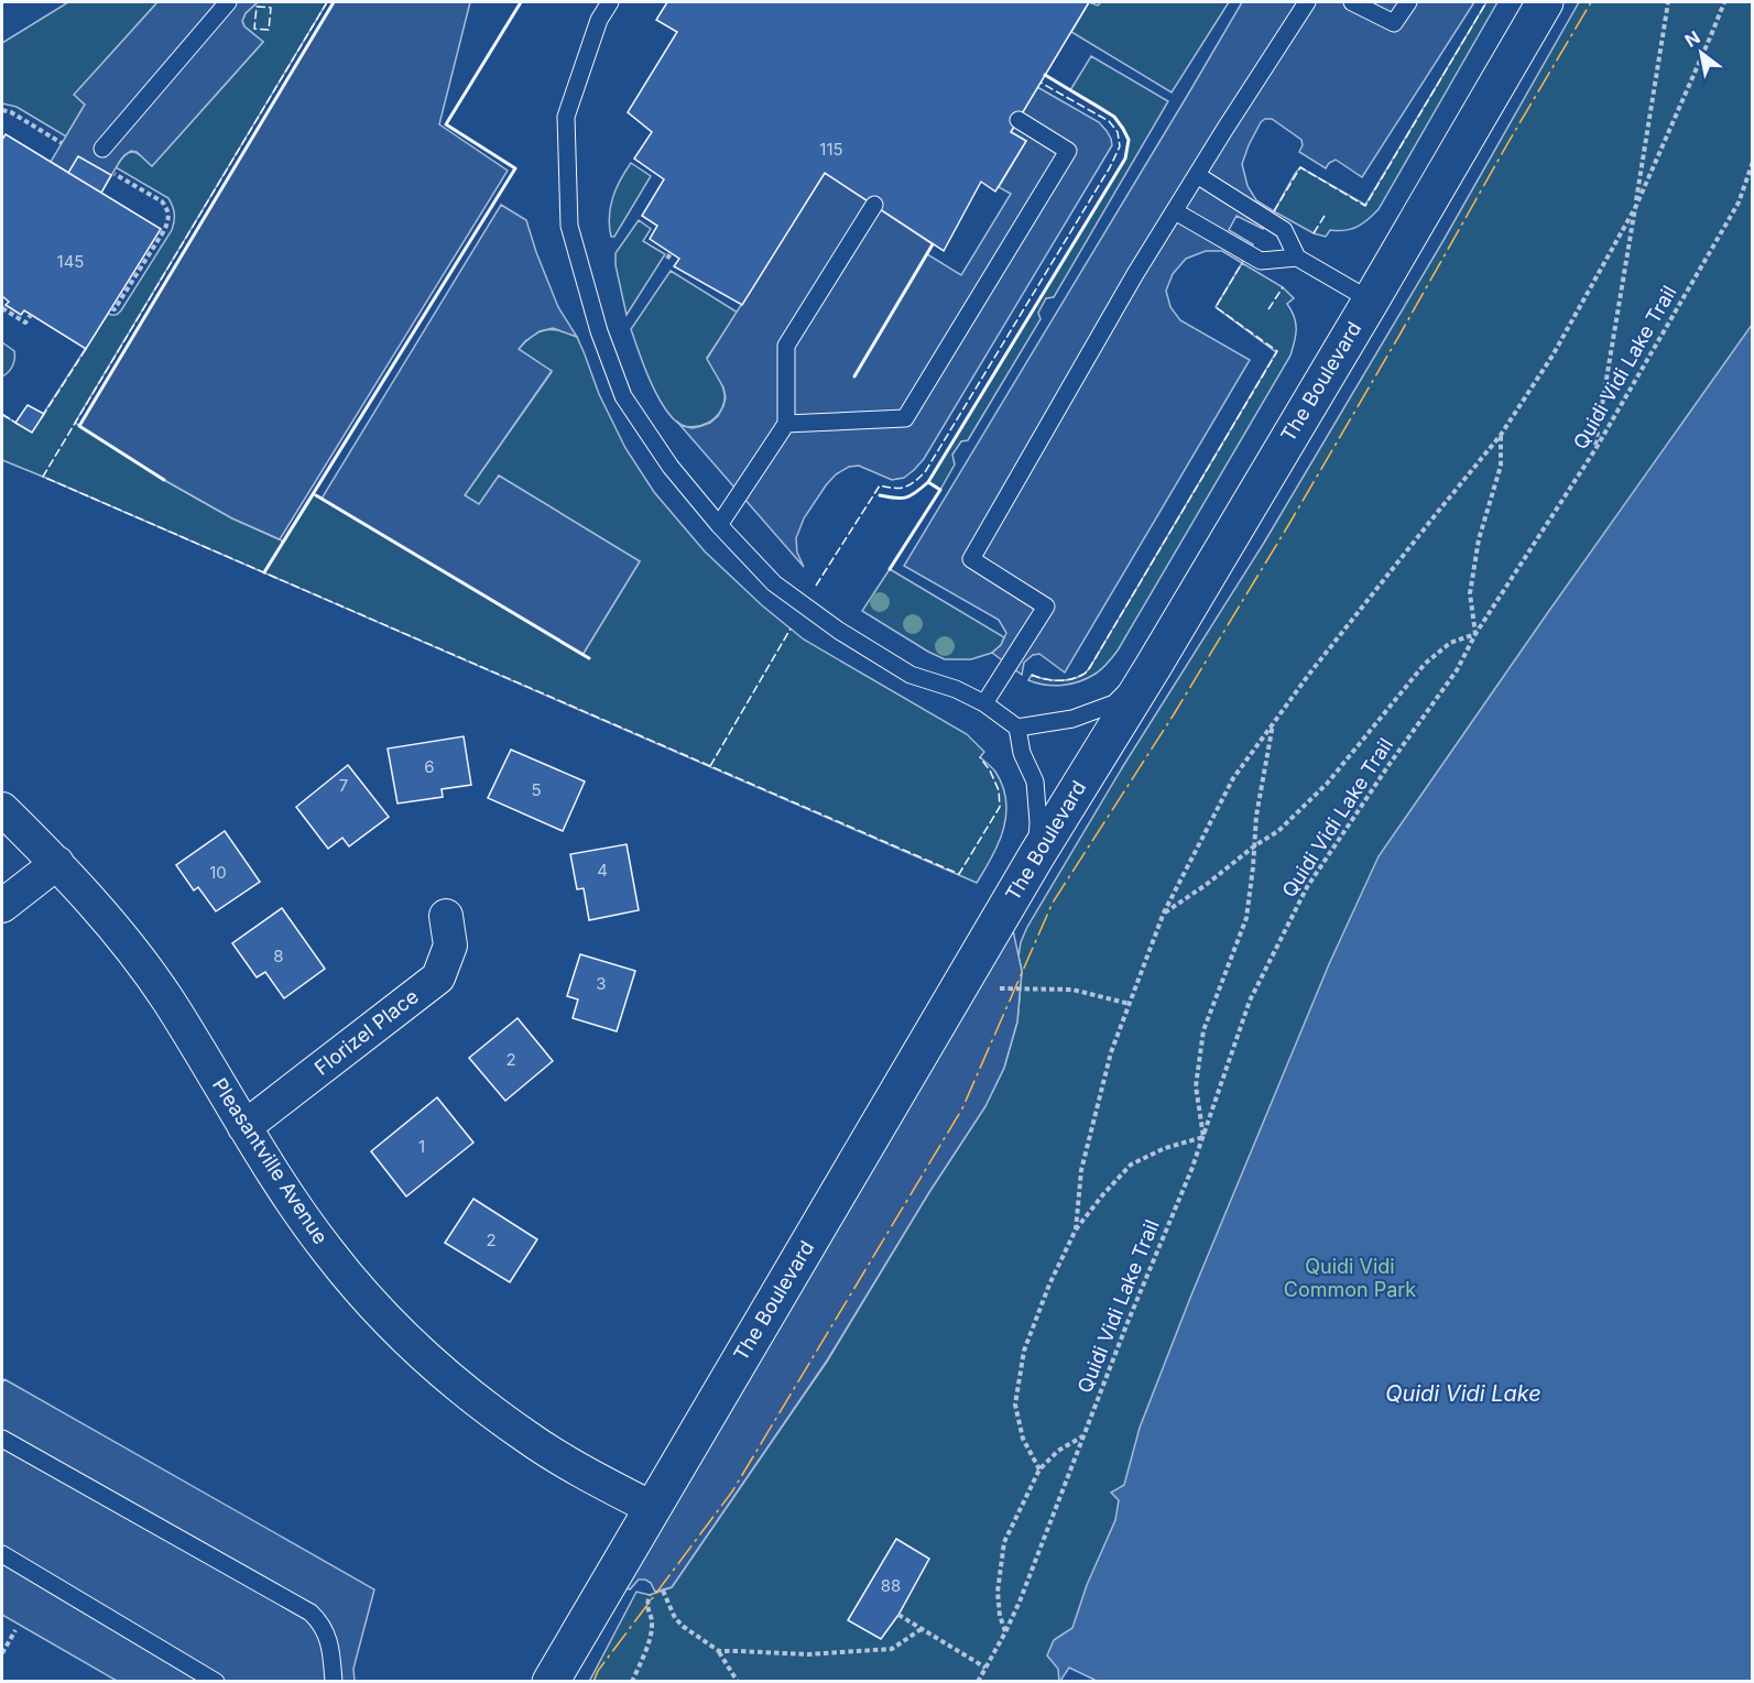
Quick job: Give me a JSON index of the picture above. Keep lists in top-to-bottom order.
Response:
{
  "streets": {
    "street": ["The Boulevard", "Florizel Place", "Pleasantville Avenue"],
    "path": ["Quidi Vidi Lake Trail"]
  },
  "crossings": [
    ["The Boulevard", "Pleasantville Avenue"],
    ["Florizel Place", "Pleasantville Avenue"]
  ],
  "water": ["Quidi Vidi Lake"],
  "parks": ["Quidi Vidi Common Park"],
  "house_numbers": [
    "115",
    "145",
    "6",
    "7",
    "5",
    "4",
    "10",
    "8",
    "3",
    "2",
    "1",
    "2",
    "88"
  ],
  "north": "top left"
}
